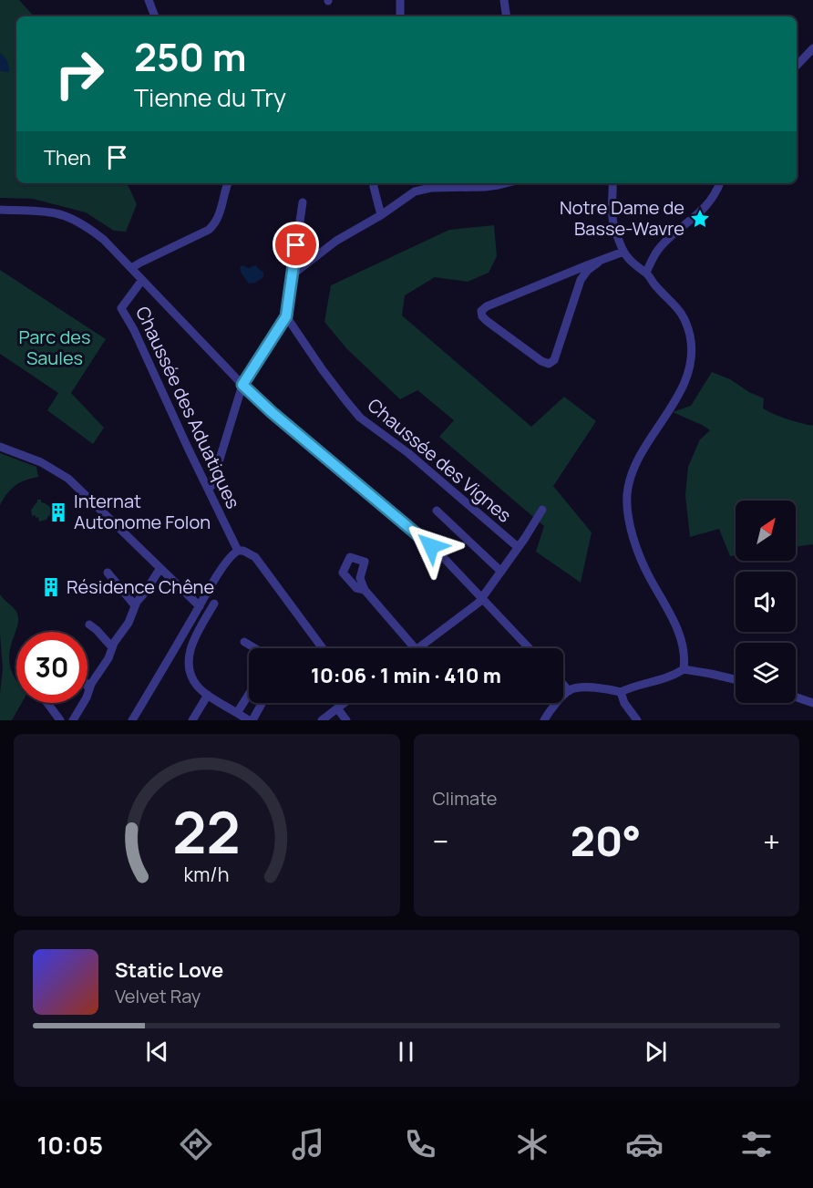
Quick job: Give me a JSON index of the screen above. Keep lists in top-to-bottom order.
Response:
{
  "streets": {
    "street": ["Chaussée des Aduatiques", "Chaussée des Vignes"]
  },
  "parks": ["Parc des Saules"],
  "places": {
    "place": ["Notre Dame de Basse-Wavre"],
    "building": ["Internat Autonome Folon", "Résidence Chêne"]
  },
  "north": "top right",
  "page": {
    "turn": ["250 m", "Tienne du Try"],
    "then": "Then",
    "limit": "30",
    "trip": "10:06 · 1 min · 410 m",
    "tile": "Climate",
    "heat": ["−", "20°", "+"],
    "song": ["Static Love", "Velvet Ray"],
    "tabs": "10:05",
    "gauge": ["22", "km/h"]
  }
}
